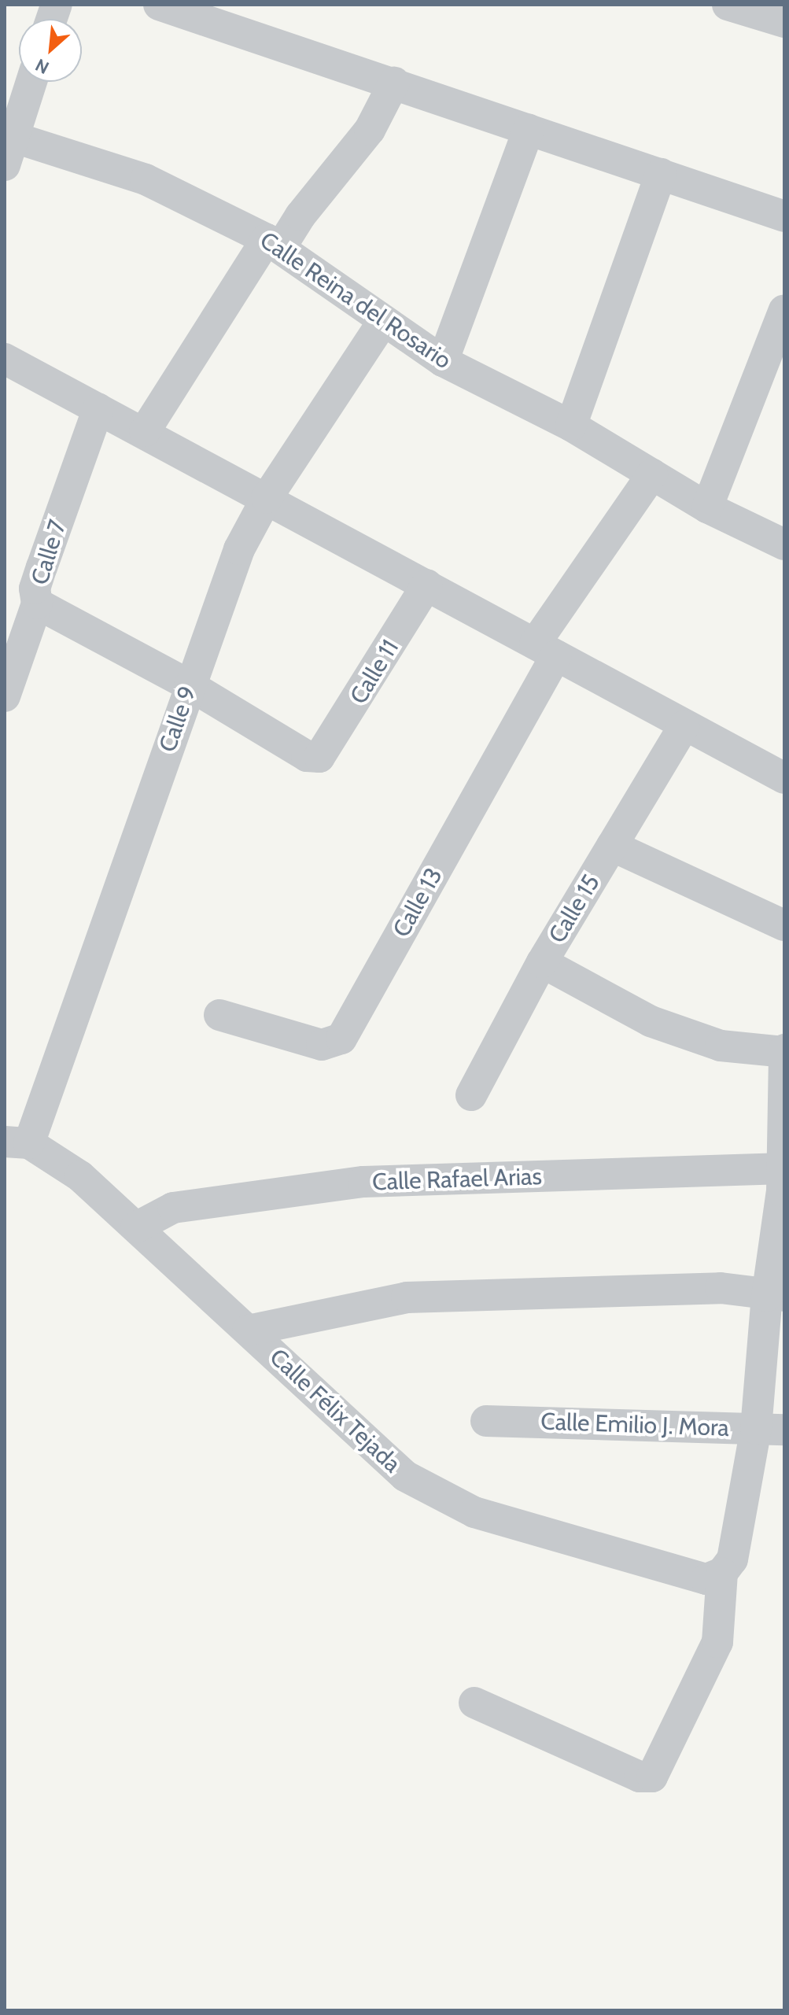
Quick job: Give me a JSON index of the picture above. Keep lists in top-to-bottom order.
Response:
{
  "streets": {
    "street": [
      "Calle Reina del Rosario",
      "Calle 7",
      "Calle 11",
      "Calle 9",
      "Calle 13",
      "Calle 15",
      "Calle Rafael Arias",
      "Calle Félix Tejada",
      "Calle Emilio J. Mora"
    ]
  },
  "crossings": [
    ["Calle Reina del Rosario", "Calle 9"],
    ["Calle Reina del Rosario", "Calle 13"],
    ["Calle 11", "Calle 9"],
    ["Calle 9", "Calle Félix Tejada"],
    ["Calle Rafael Arias", "Calle Félix Tejada"]
  ],
  "north": "bottom left"
}
